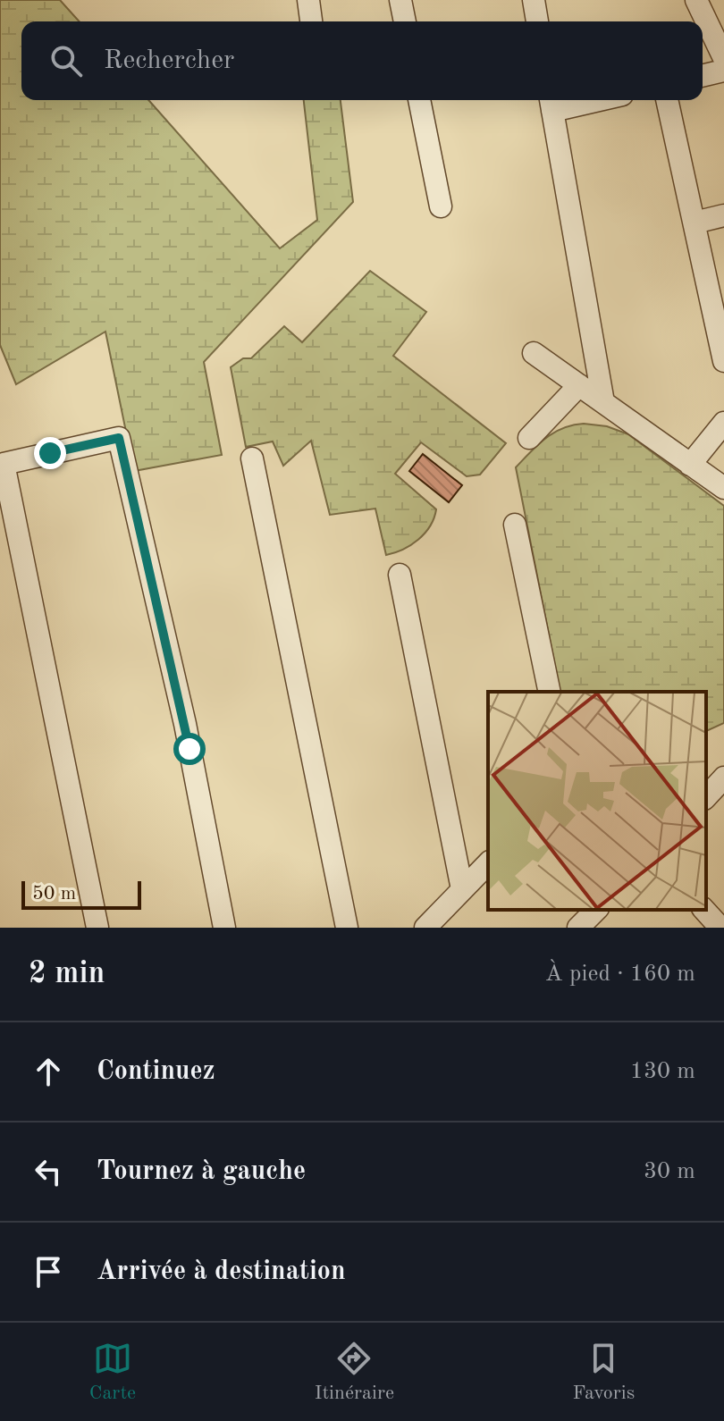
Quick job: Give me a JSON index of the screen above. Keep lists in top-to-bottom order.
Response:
{
  "scale_bar": "50 m",
  "page": {
    "search": "Rechercher",
    "scale": "50 m",
    "heading": ["2 min", "À pied · 160 m"],
    "list": [
      ["Continuez", "130 m"],
      ["Tournez à gauche", "30 m"],
      "Arrivée à destination"
    ],
    "nav": ["Carte", "Itinéraire", "Favoris"]
  }
}
